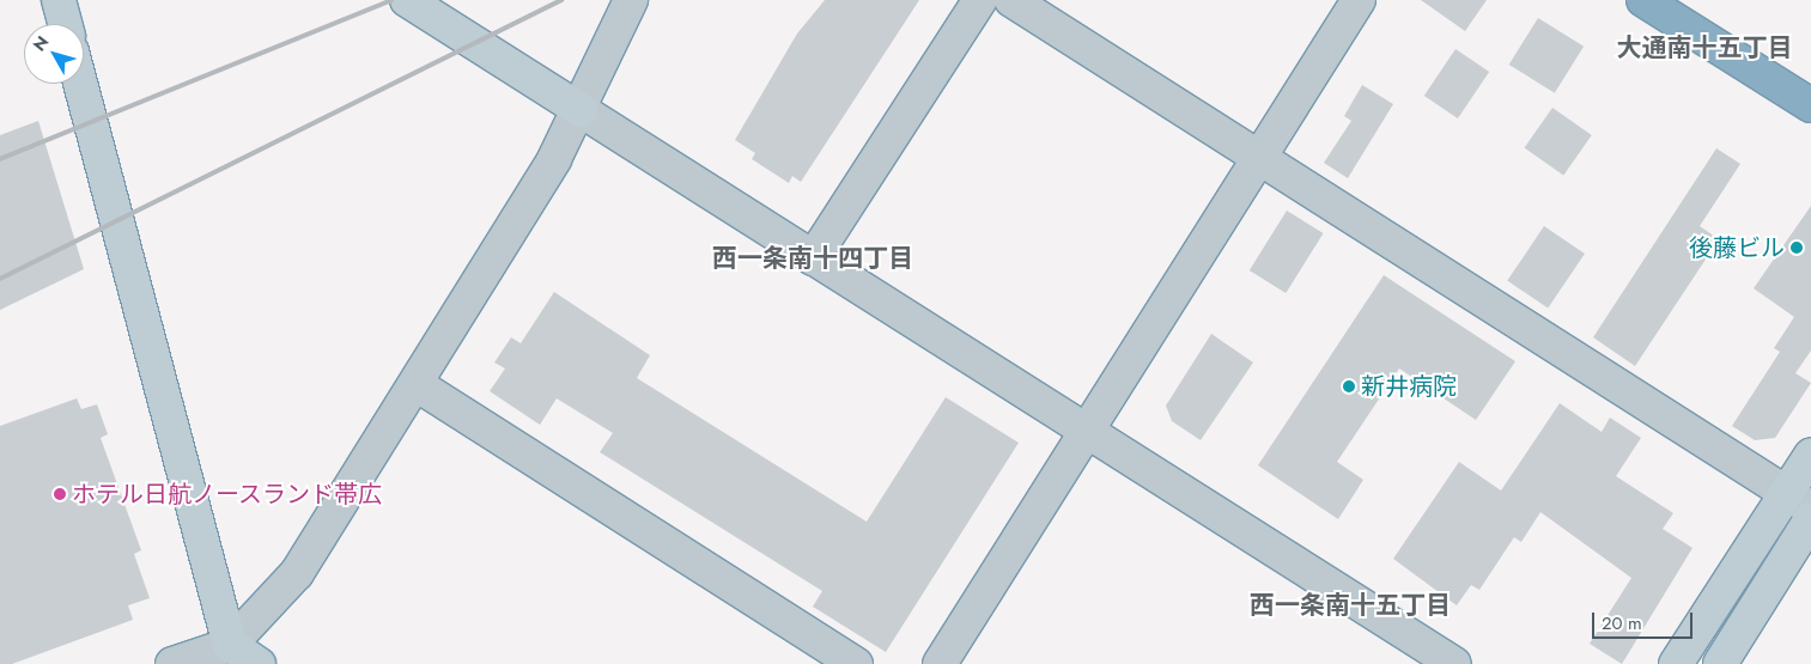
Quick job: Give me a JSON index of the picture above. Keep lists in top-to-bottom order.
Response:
{
  "districts": ["大通南十五丁目", "西一条南十四丁目", "西一条南十五丁目"],
  "places": ["後藤ビル", "新井病院", "ホテル日航ノースランド帯広"],
  "scale_bar": "20 m",
  "north": "top left"
}
